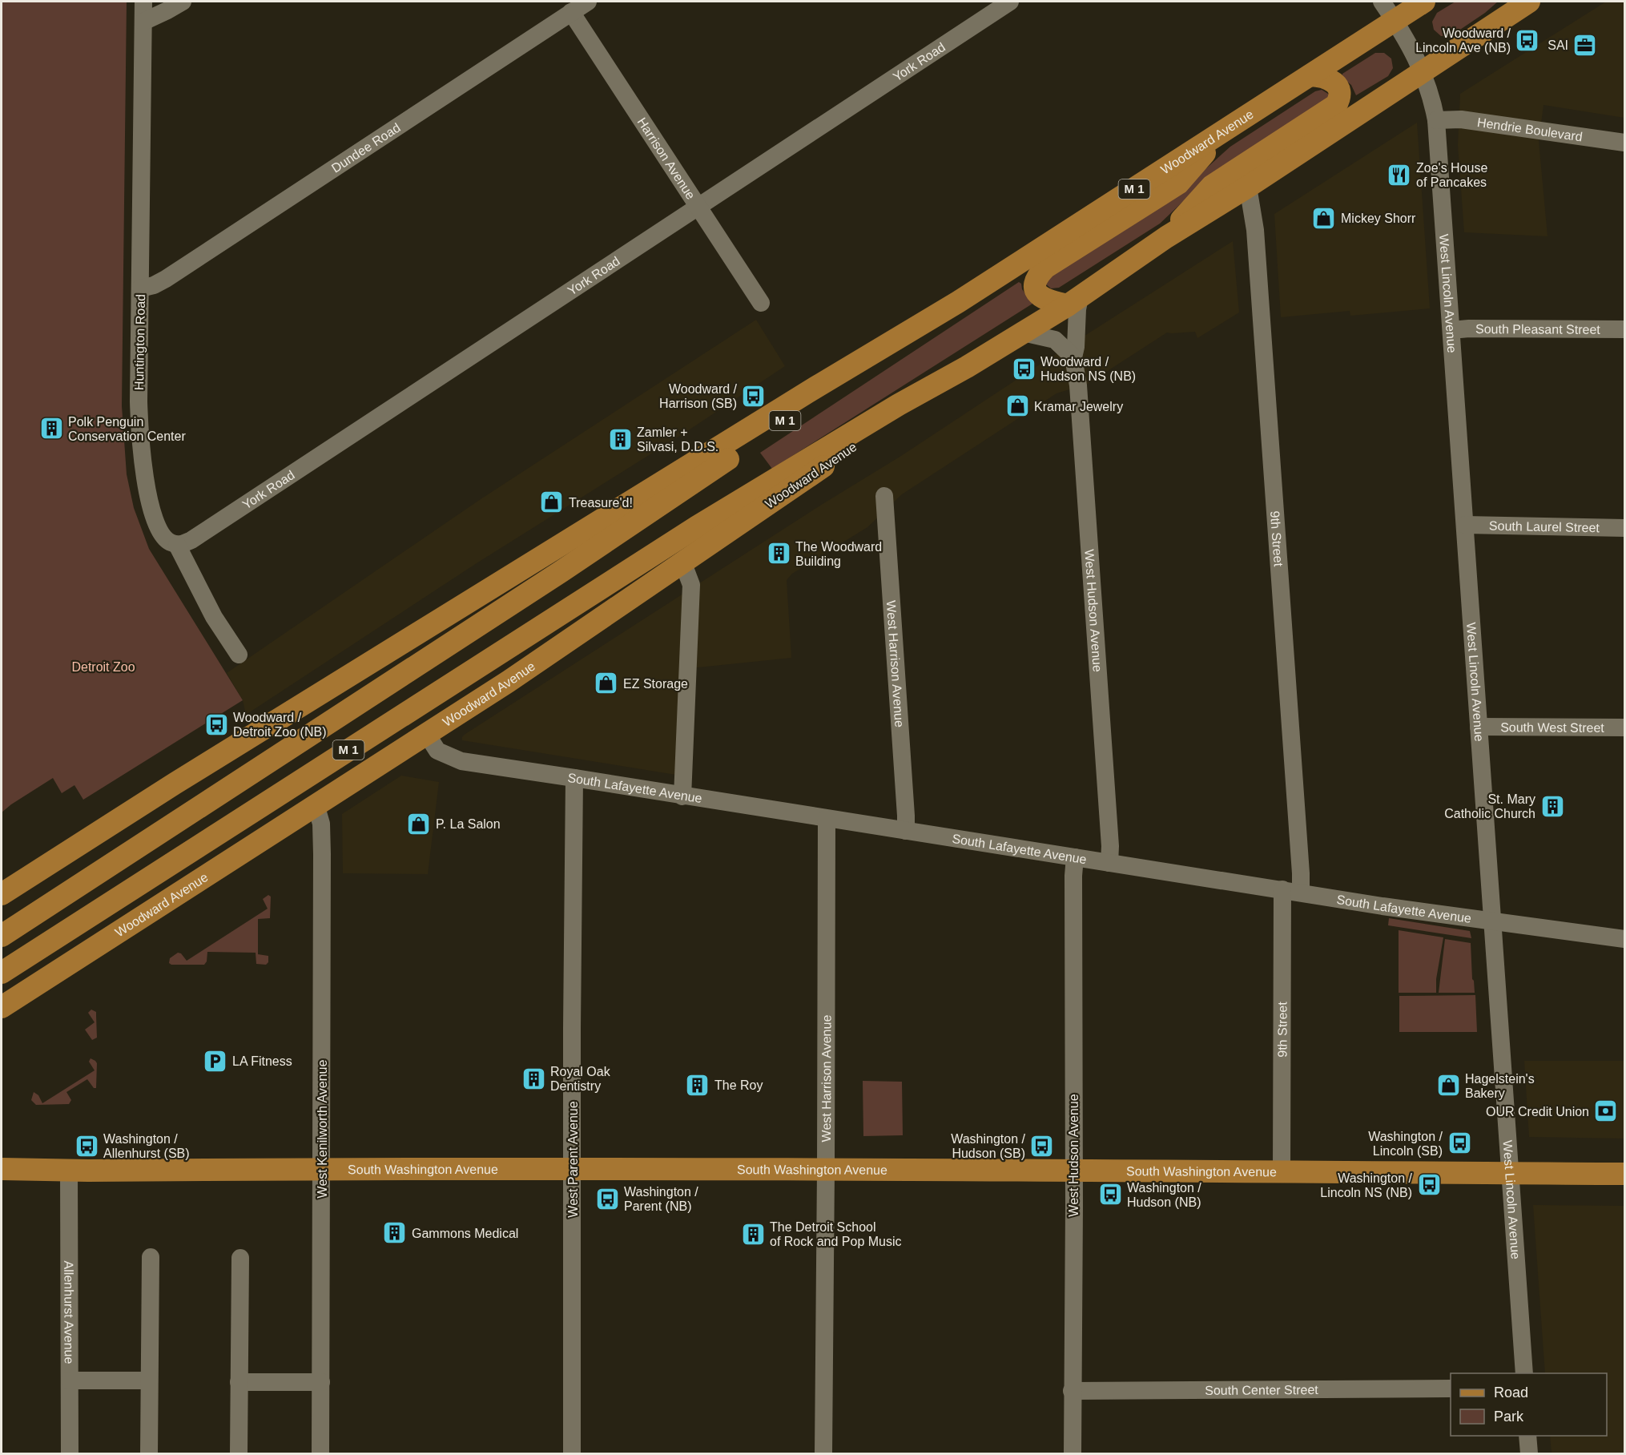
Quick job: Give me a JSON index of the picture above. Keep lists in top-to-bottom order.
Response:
{
  "streets": {
    "main road": ["Woodward Avenue", "M 1", "South Washington Avenue"],
    "street": [
      "York Road",
      "Hendrie Boulevard",
      "Dundee Road",
      "Harrison Avenue",
      "West Lincoln Avenue",
      "South Pleasant Street",
      "Huntington Road",
      "South Laurel Street",
      "9th Street",
      "West Hudson Avenue",
      "West Harrison Avenue",
      "South West Street",
      "South Lafayette Avenue",
      "West Kenilworth Avenue",
      "West Parent Avenue",
      "Allenhurst Avenue",
      "South Center Street"
    ]
  },
  "crossings": [
    ["York Road", "Harrison Avenue"],
    ["York Road", "Huntington Road"],
    ["Hendrie Boulevard", "West Lincoln Avenue"],
    ["Woodward Avenue", "M 1"],
    ["Woodward Avenue", "West Lincoln Avenue"],
    ["Woodward Avenue", "West Hudson Avenue"],
    ["Woodward Avenue", "South Lafayette Avenue"],
    ["Woodward Avenue", "West Kenilworth Avenue"],
    ["Dundee Road", "Harrison Avenue"],
    ["Dundee Road", "Huntington Road"],
    ["M 1", "West Lincoln Avenue"],
    ["M 1", "9th Street"],
    ["West Lincoln Avenue", "South Pleasant Street"],
    ["West Lincoln Avenue", "South Laurel Street"],
    ["West Lincoln Avenue", "South West Street"],
    ["West Lincoln Avenue", "South Lafayette Avenue"],
    ["West Lincoln Avenue", "South Washington Avenue"],
    ["9th Street", "South Lafayette Avenue"],
    ["9th Street", "South Washington Avenue"],
    ["West Hudson Avenue", "South Lafayette Avenue"],
    ["West Hudson Avenue", "South Washington Avenue"],
    ["West Hudson Avenue", "South Center Street"],
    ["West Harrison Avenue", "South Lafayette Avenue"],
    ["West Harrison Avenue", "South Washington Avenue"],
    ["South Lafayette Avenue", "West Parent Avenue"],
    ["West Kenilworth Avenue", "South Washington Avenue"],
    ["West Parent Avenue", "South Washington Avenue"],
    ["South Washington Avenue", "Allenhurst Avenue"]
  ],
  "parks": ["Detroit Zoo"],
  "places": {
    "bus stop": [
      "Woodward / Lincoln Ave (NB)",
      "Woodward / Hudson NS (NB)",
      "Woodward / Harrison (SB)",
      "Woodward / Detroit Zoo (NB)",
      "Washington / Lincoln (SB)",
      "Washington / Allenhurst (SB)",
      "Washington / Hudson (SB)",
      "Washington / Lincoln NS (NB)",
      "Washington / Hudson (NB)",
      "Washington / Parent (NB)"
    ],
    "office": ["SAI"],
    "restaurant": ["Zoe's House of Pancakes"],
    "shop": [
      "Mickey Shorr",
      "Kramar Jewelry",
      "Treasure'd!",
      "EZ Storage",
      "P. La Salon",
      "Hagelstein's Bakery"
    ],
    "building": [
      "Polk Penguin Conservation Center",
      "Zamler + Silvasi, D.D.S.",
      "The Woodward Building",
      "St. Mary Catholic Church",
      "Royal Oak Dentistry",
      "The Roy",
      "Gammons Medical",
      "The Detroit School of Rock and Pop Music"
    ],
    "parking": ["LA Fitness"],
    "bank": ["OUR Credit Union"]
  },
  "legend": ["Road", "Park"]
}
